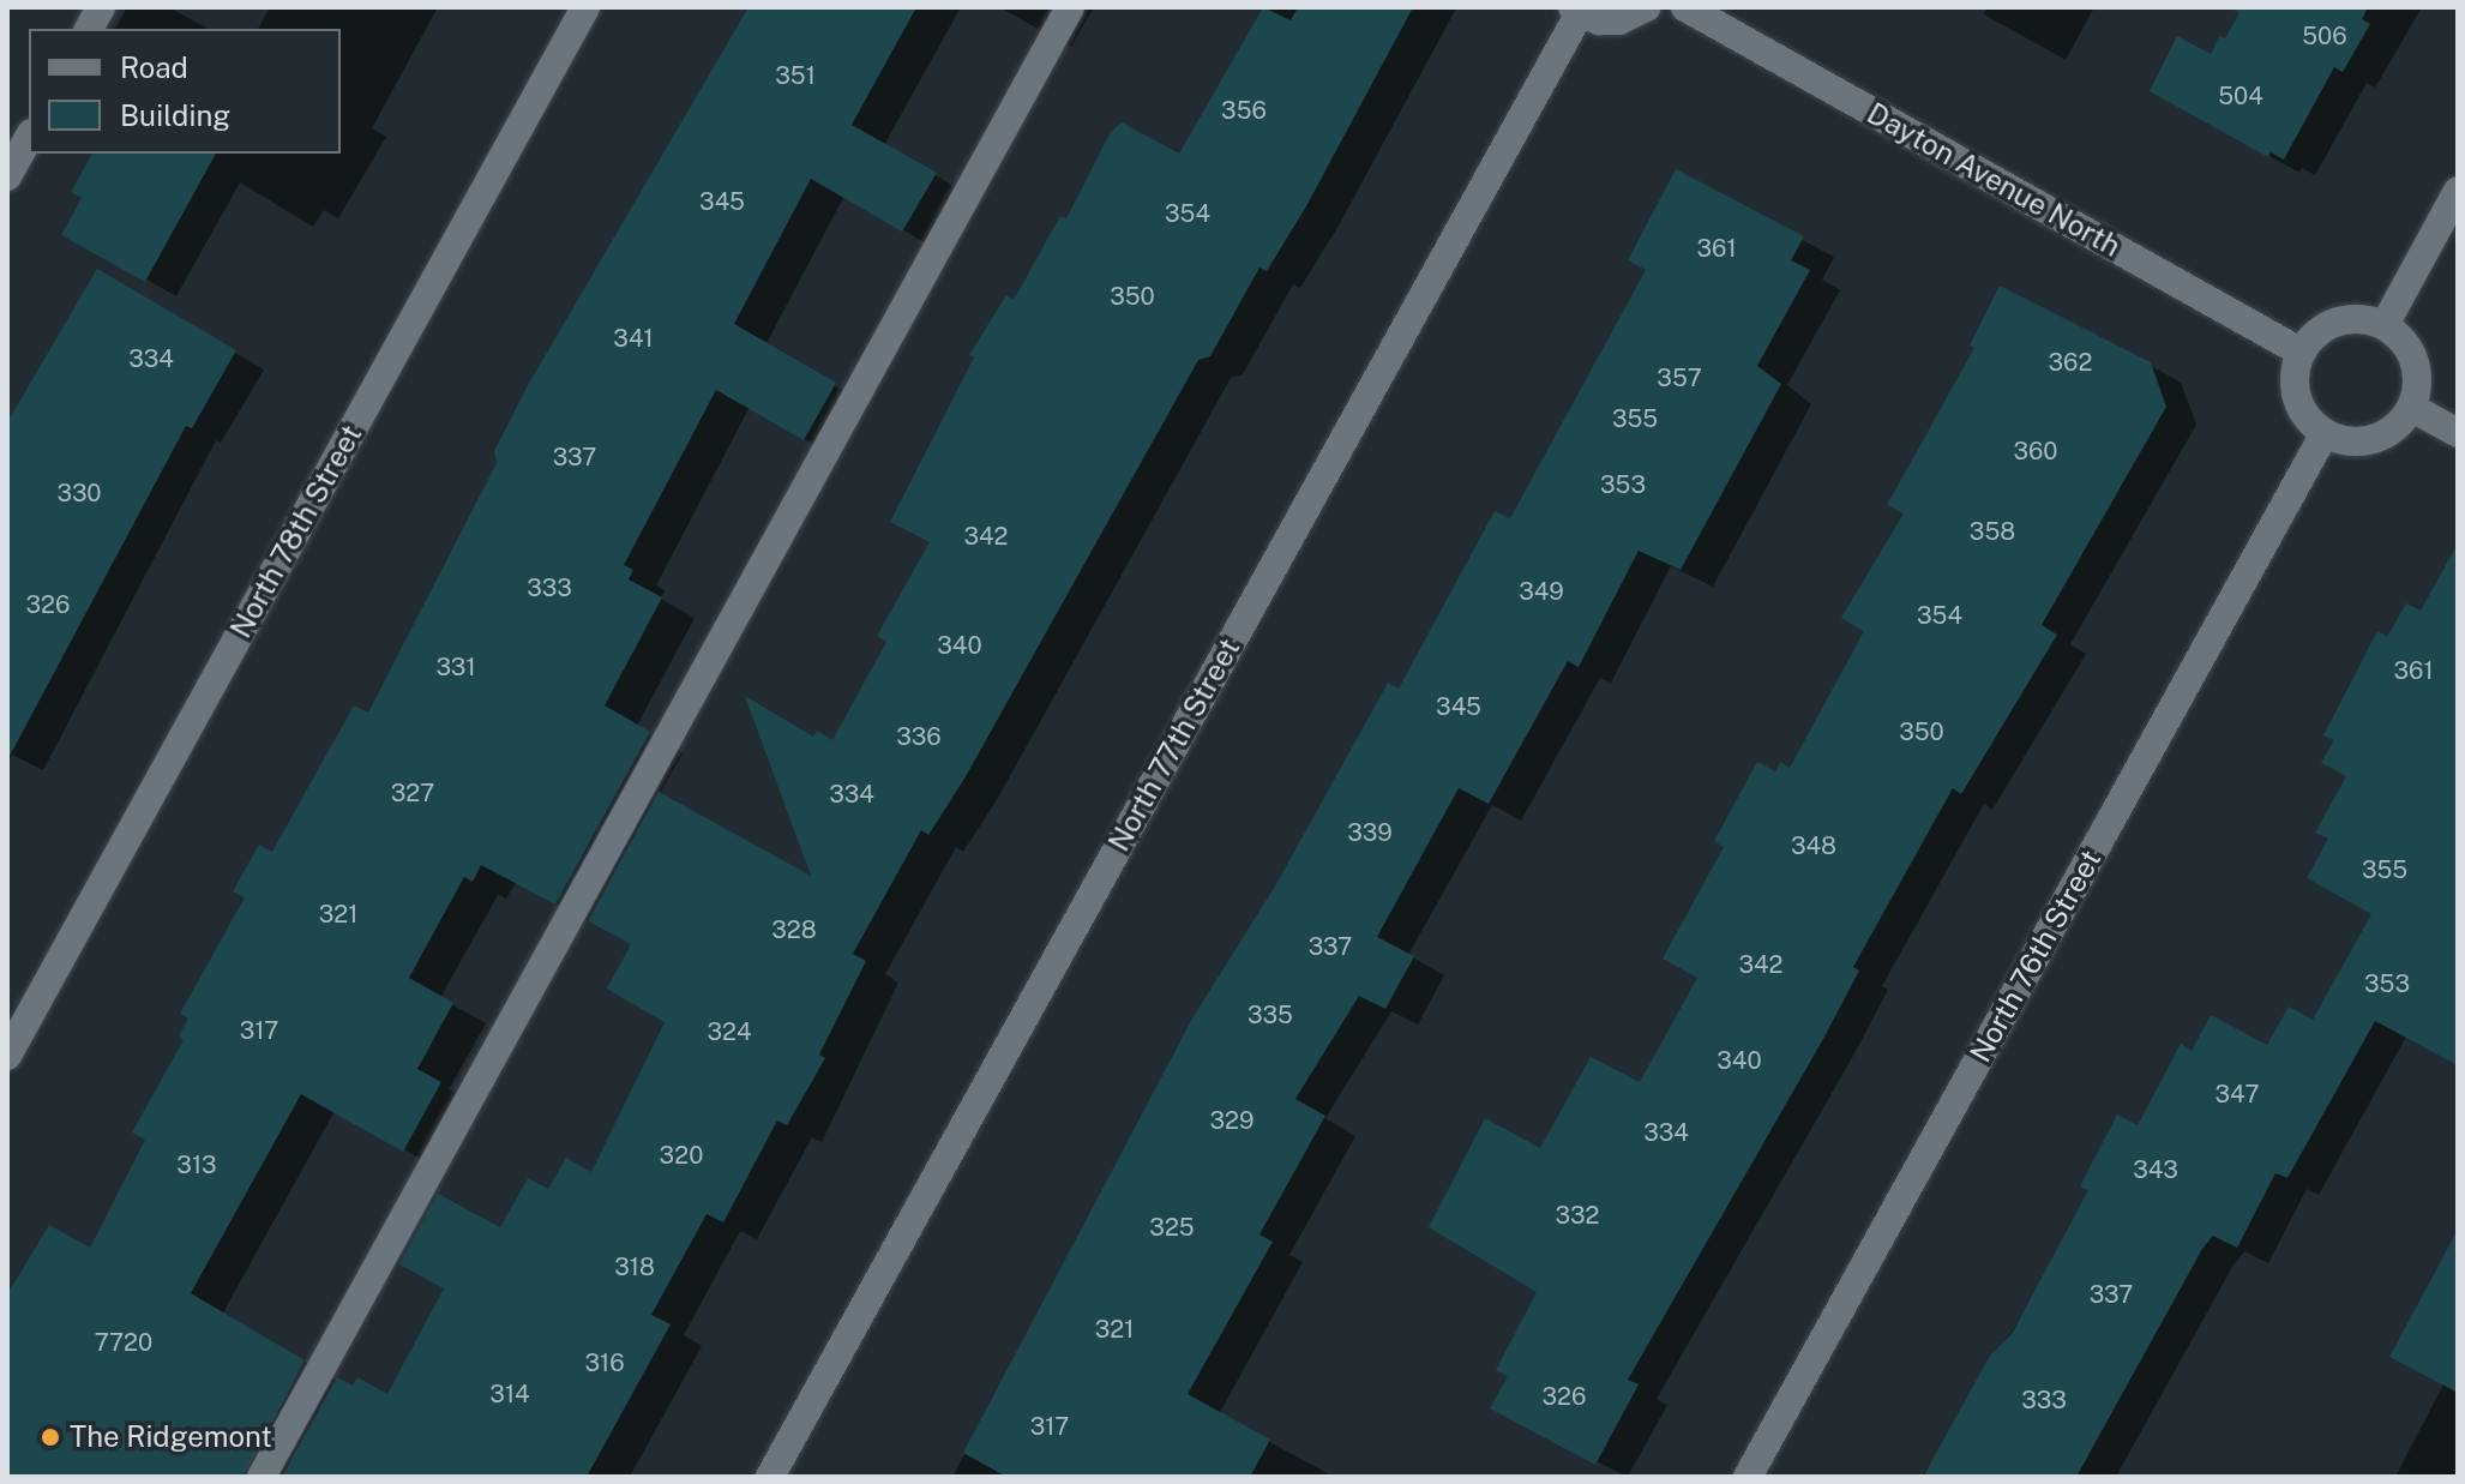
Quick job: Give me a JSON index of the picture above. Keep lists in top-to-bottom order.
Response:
{
  "streets": {
    "street": [
      "Dayton Avenue North",
      "North 78th Street",
      "North 77th Street",
      "North 76th Street"
    ]
  },
  "crossings": [
    ["Dayton Avenue North", "North 76th Street"]
  ],
  "places": ["The Ridgemont"],
  "house_numbers": [
    "506",
    "351",
    "504",
    "356",
    "345",
    "354",
    "361",
    "350",
    "341",
    "334",
    "362",
    "357",
    "355",
    "360",
    "337",
    "353",
    "330",
    "358",
    "342",
    "333",
    "349",
    "326",
    "354",
    "340",
    "331",
    "361",
    "345",
    "350",
    "336",
    "327",
    "334",
    "339",
    "348",
    "355",
    "321",
    "328",
    "337",
    "342",
    "353",
    "335",
    "317",
    "324",
    "340",
    "347",
    "329",
    "334",
    "320",
    "313",
    "343",
    "332",
    "325",
    "318",
    "337",
    "321",
    "7720",
    "316",
    "314",
    "326",
    "333",
    "317"
  ],
  "legend": ["Road", "Building"]
}
